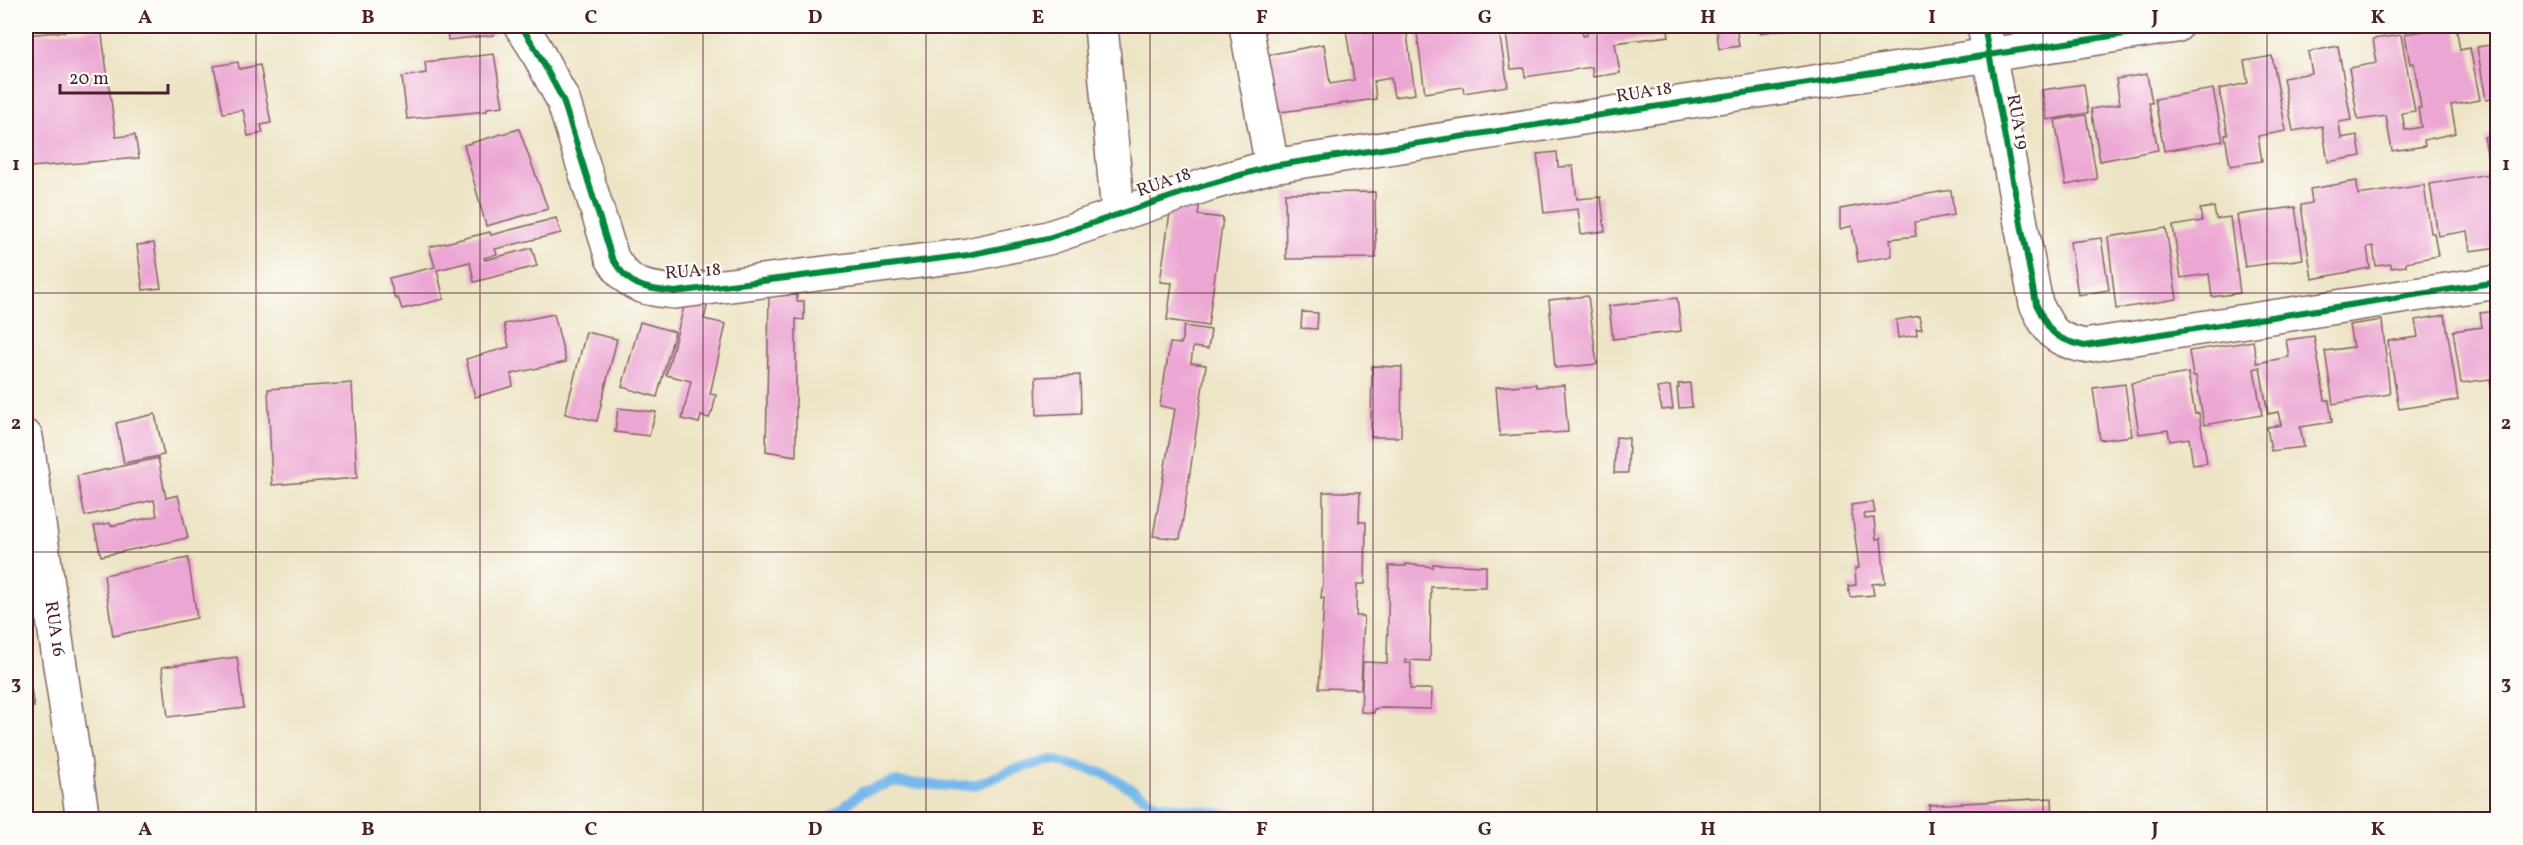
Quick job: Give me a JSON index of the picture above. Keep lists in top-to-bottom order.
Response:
{
  "streets": {
    "street": ["RUA 18", "RUA 19", "RUA 16"]
  },
  "crossings": [
    ["RUA 18", "RUA 19"]
  ],
  "scale_bar": "20 m",
  "grid": {
    "columns": [
      "A",
      "B",
      "C",
      "D",
      "E",
      "F",
      "G",
      "H",
      "I",
      "J",
      "K"
    ],
    "rows": ["1", "2", "3"]
  }
}
